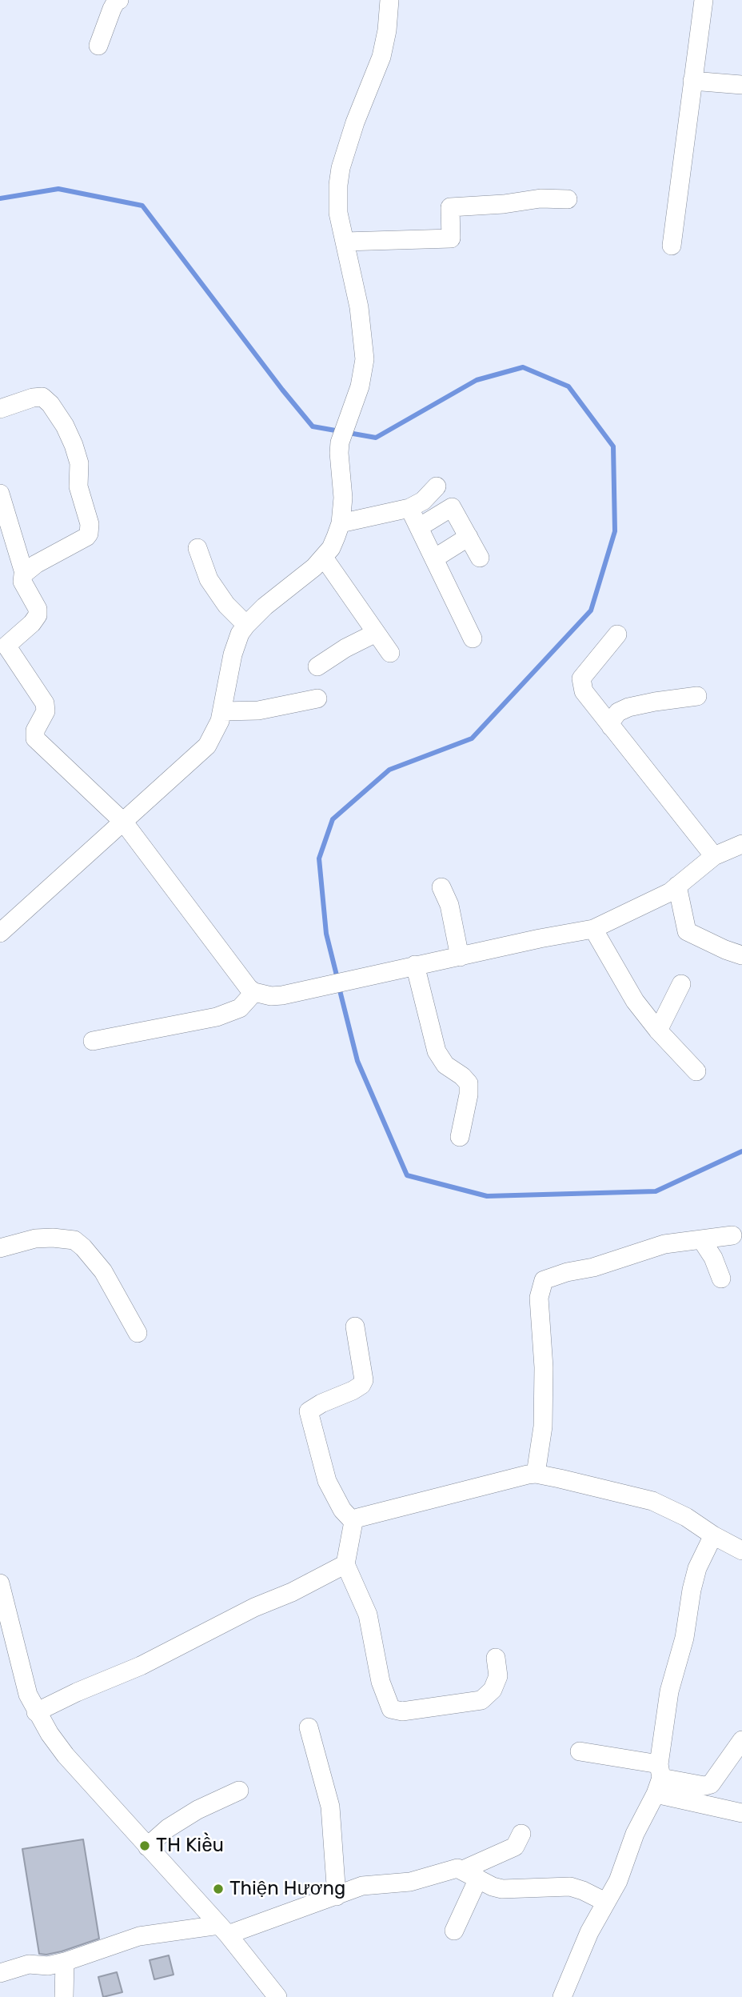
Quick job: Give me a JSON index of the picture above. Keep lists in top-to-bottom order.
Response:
{
  "places": ["TH Kiều", "Thiện Hương"]
}
